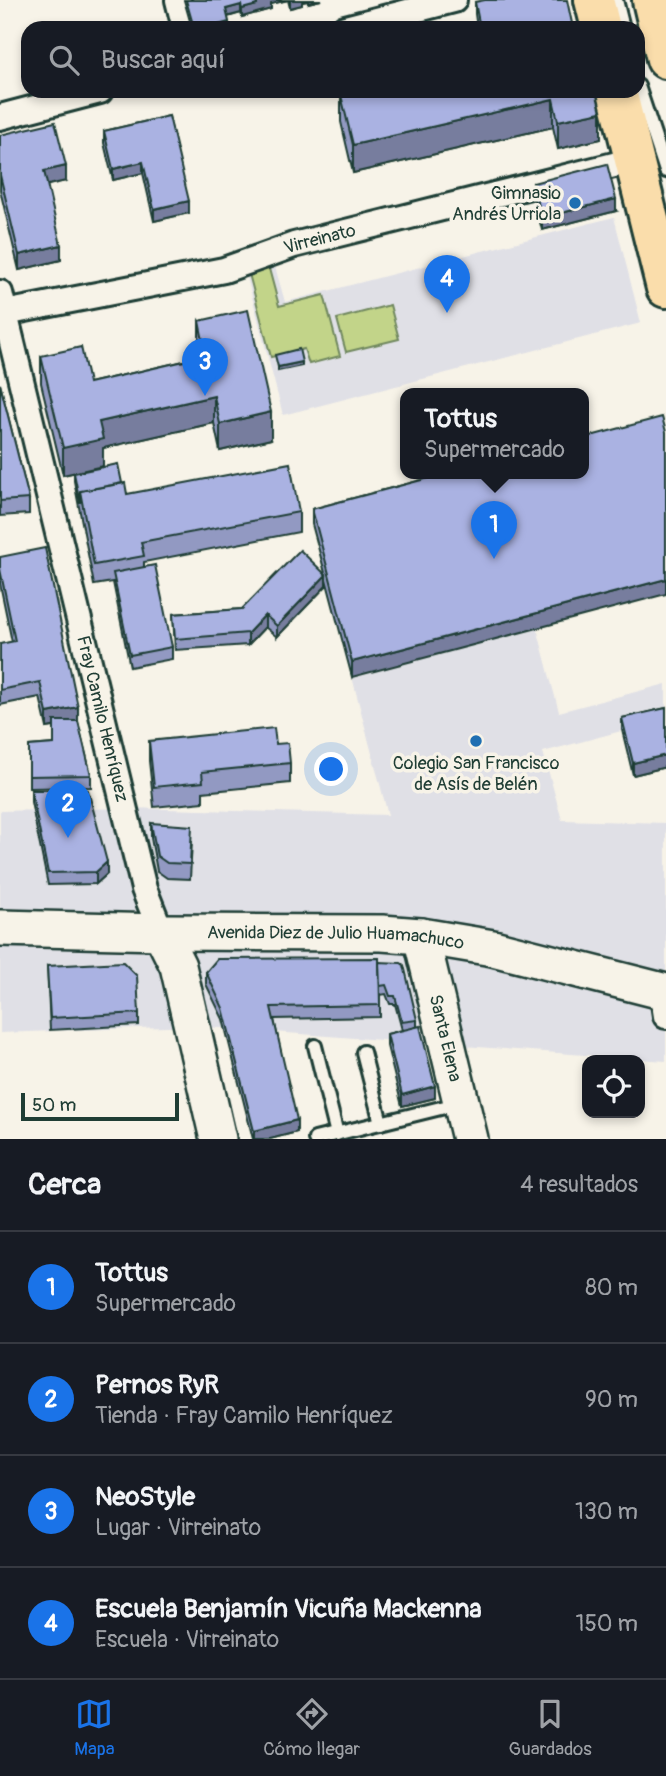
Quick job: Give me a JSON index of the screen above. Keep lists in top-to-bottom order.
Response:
{
  "streets": {
    "main road": ["Fray Camilo Henríquez", "Avenida Diez de Julio Huamachuco", "Santa Elena"],
    "street": ["Virreinato"]
  },
  "crossings": [
    ["Virreinato", "Fray Camilo Henríquez"],
    ["Fray Camilo Henríquez", "Avenida Diez de Julio Huamachuco"],
    ["Avenida Diez de Julio Huamachuco", "Santa Elena"]
  ],
  "places": ["Gimnasio Andrés Urriola", "Colegio San Francisco de Asís de Belén"],
  "scale_bar": "50 m",
  "page": {
    "search": "Buscar aquí",
    "pins": [
      "4",
      "3",
      "1",
      "2"
    ],
    "popup": ["Tottus", "Supermercado"],
    "scale": "50 m",
    "heading": ["Cerca", "4 resultados"],
    "list": [
      {
        "mark": "1",
        "name": "Tottus",
        "note": "Supermercado",
        "value": "80 m"
      },
      {
        "mark": "2",
        "name": "Pernos RyR",
        "note": "Tienda · Fray Camilo Henríquez",
        "value": "90 m"
      },
      {
        "mark": "3",
        "name": "NeoStyle",
        "note": "Lugar · Virreinato",
        "value": "130 m"
      },
      {
        "mark": "4",
        "name": "Escuela Benjamín Vicuña Mackenna",
        "note": "Escuela · Virreinato",
        "value": "150 m"
      }
    ],
    "nav": ["Mapa", "Cómo llegar", "Guardados"]
  }
}
